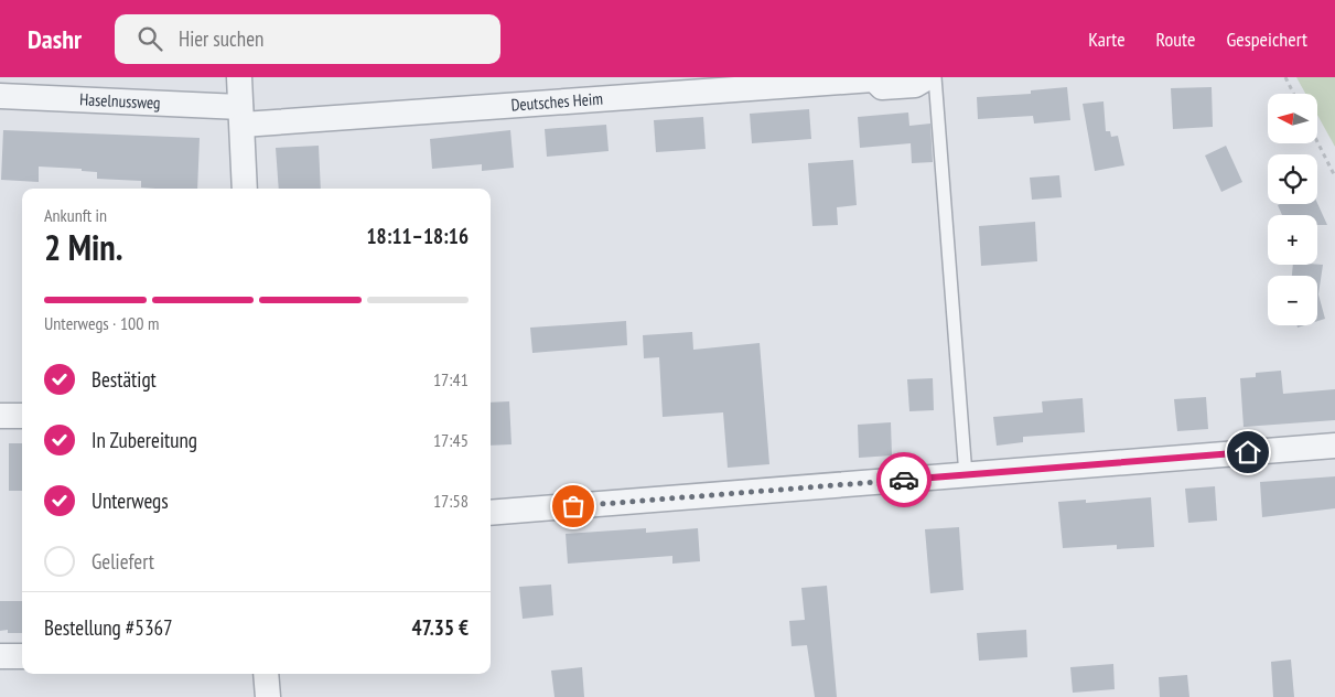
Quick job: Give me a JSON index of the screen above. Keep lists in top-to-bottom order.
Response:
{
  "streets": {
    "street": ["Haselnussweg", "Deutsches Heim"]
  },
  "crossings": [
    ["Haselnussweg", "Deutsches Heim"]
  ],
  "north": "left",
  "page": {
    "header": "Dashr",
    "search": "Hier suchen",
    "nav": ["Karte", "Route", "Gespeichert"],
    "map_buttons": ["+", "−"],
    "heading": ["2 Min.", "Ankunft in", "18:11–18:16"],
    "panel": ["Bestellung #5367", "47.35 €"],
    "bar": "Unterwegs · 100 m",
    "list": [
      ["Bestätigt", "17:41"],
      ["In Zubereitung", "17:45"],
      ["Unterwegs", "17:58"],
      "Geliefert"
    ]
  }
}
